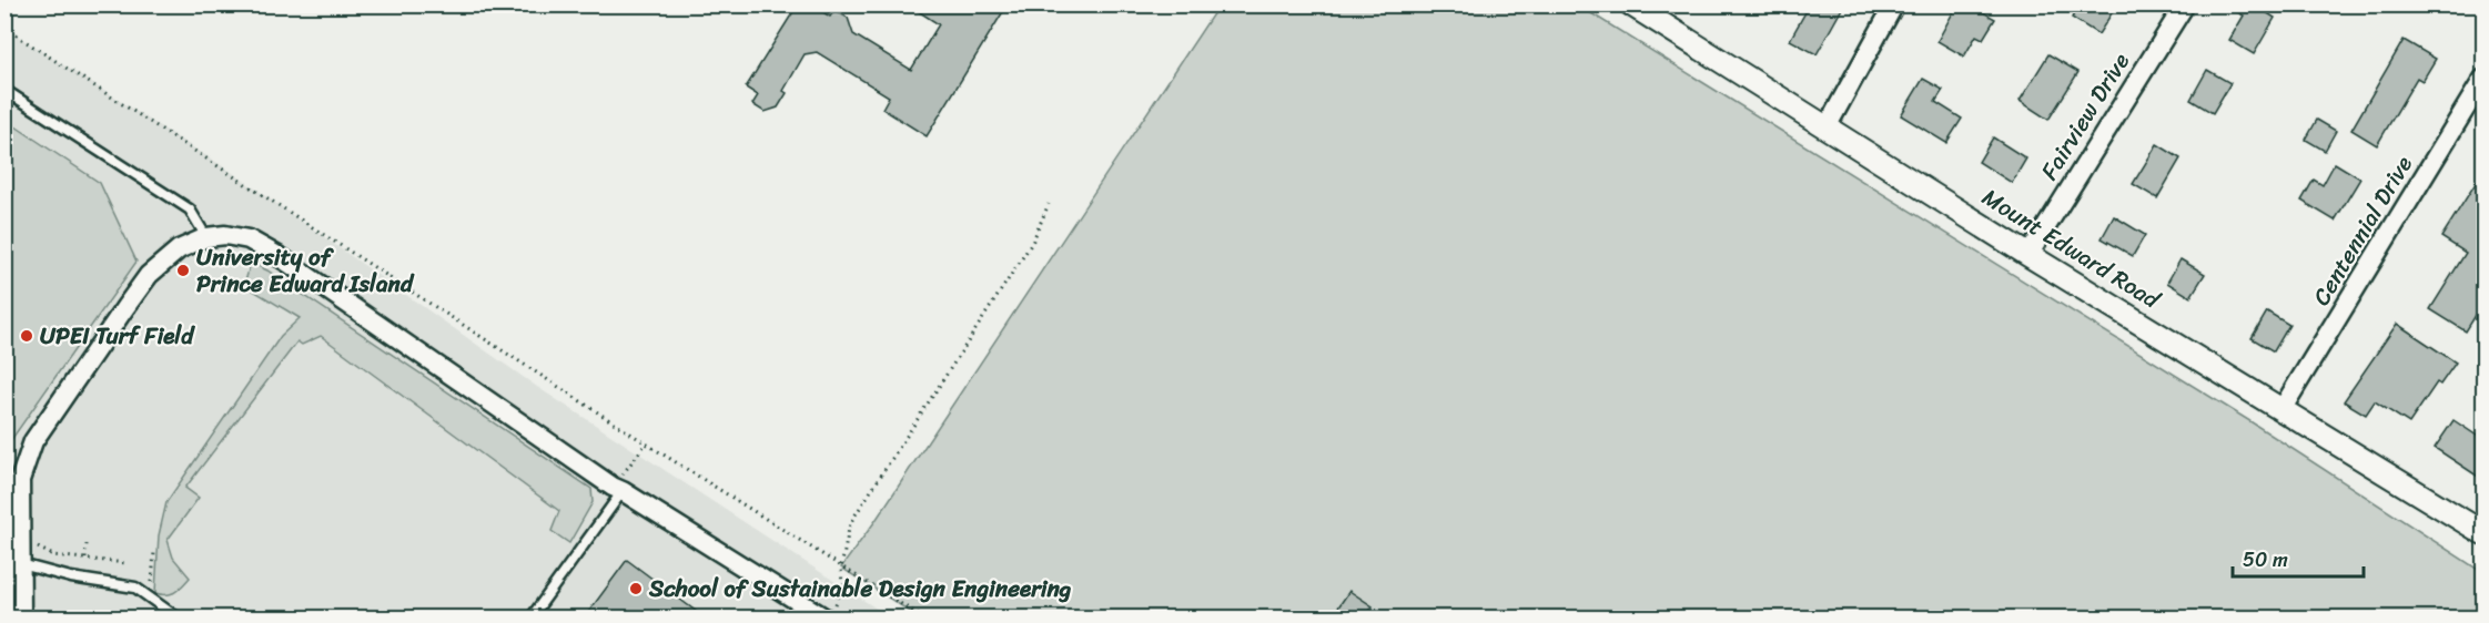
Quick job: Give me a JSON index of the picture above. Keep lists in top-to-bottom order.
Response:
{
  "streets": {
    "street": ["Fairview Drive", "Centennial Drive", "Mount Edward Road"]
  },
  "crossings": [
    ["Fairview Drive", "Mount Edward Road"],
    ["Centennial Drive", "Mount Edward Road"]
  ],
  "places": ["University of Prince Edward Island", "UPEI Turf Field", "School of Sustainable Design Engineering"],
  "scale_bar": "50 m"
}
